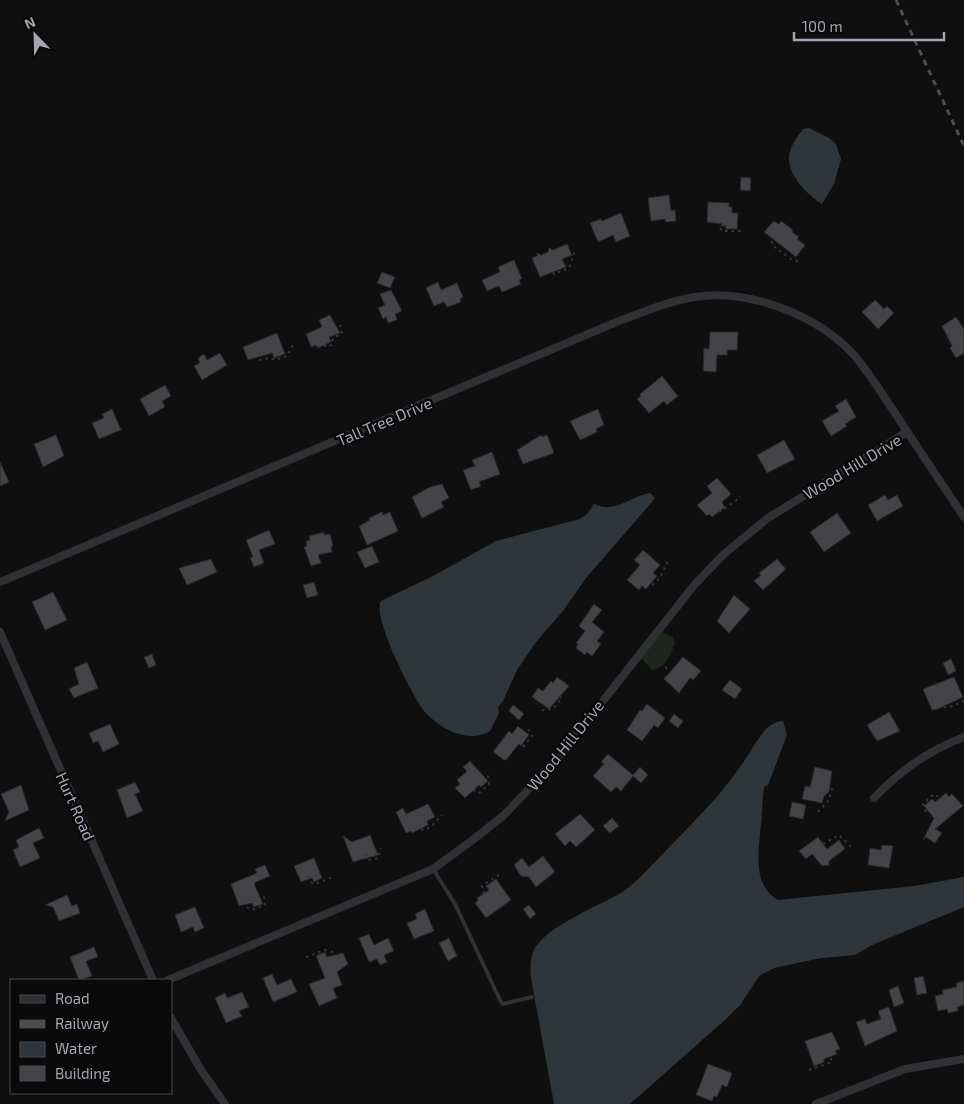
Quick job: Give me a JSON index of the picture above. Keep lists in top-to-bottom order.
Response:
{
  "streets": {
    "street": ["Tall Tree Drive", "Wood Hill Drive", "Hurt Road"]
  },
  "crossings": [
    ["Tall Tree Drive", "Wood Hill Drive"]
  ],
  "legend": [
    "Road",
    "Railway",
    "Water",
    "Building"
  ],
  "scale_bar": "100 m",
  "north": "top left"
}
